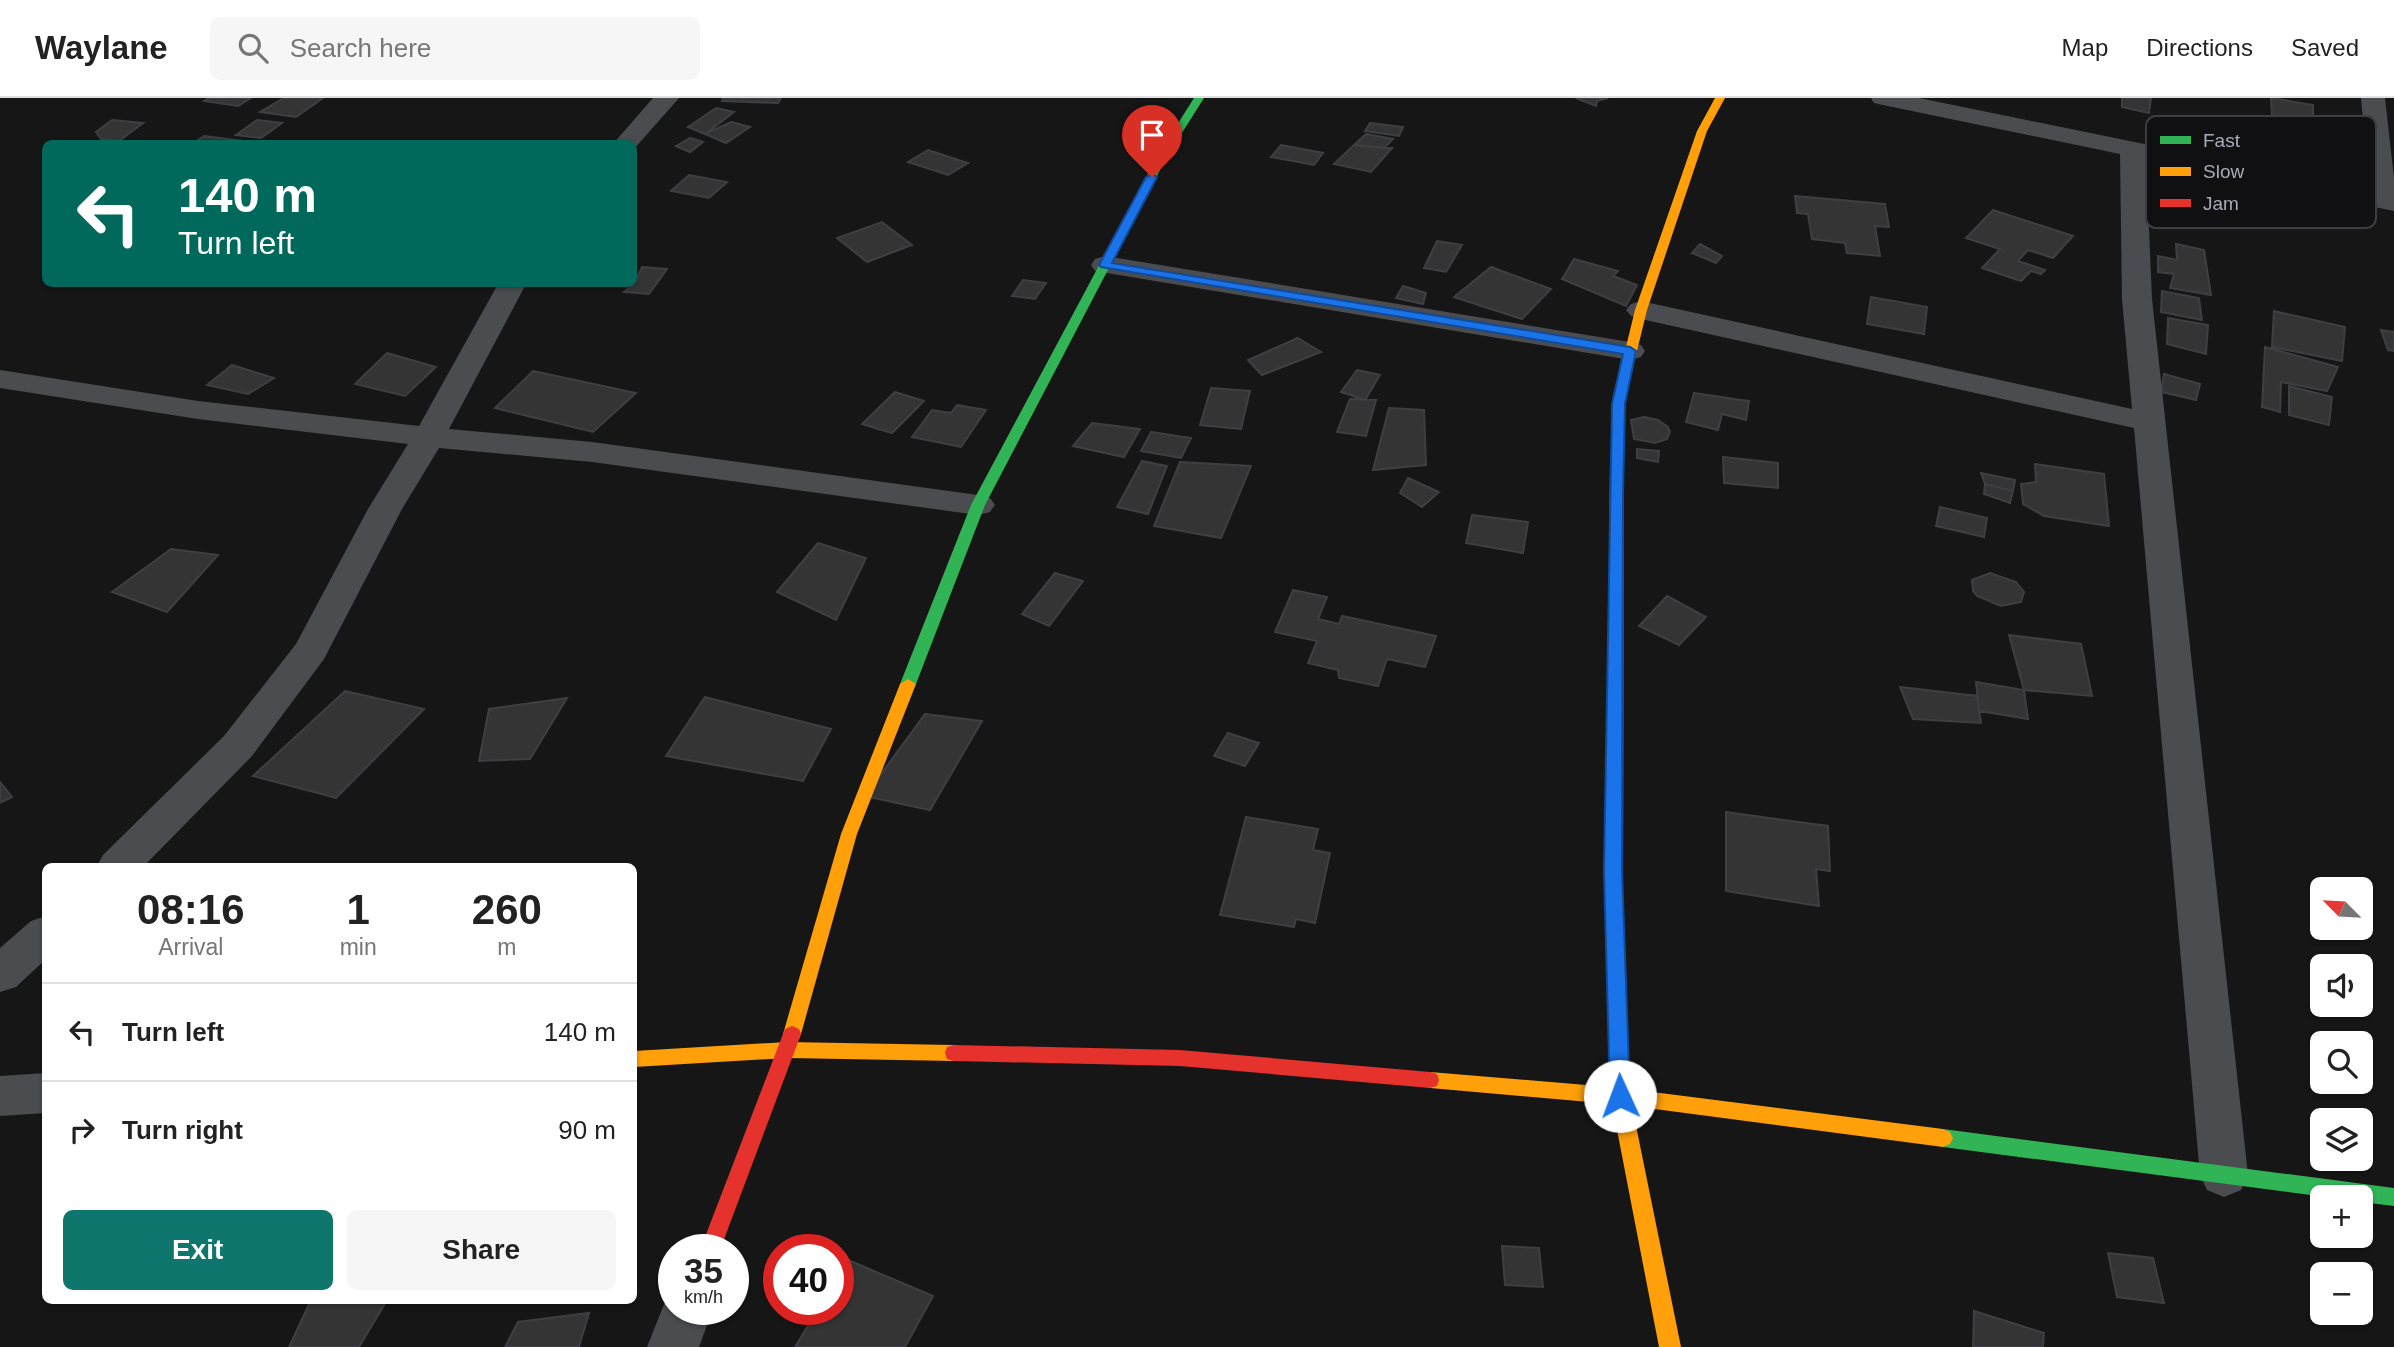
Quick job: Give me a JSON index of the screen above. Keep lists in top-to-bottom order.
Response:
{
  "legend": ["Fast", "Slow", "Jam"],
  "north": "top left",
  "page": {
    "header": "Waylane",
    "search": "Search here",
    "nav": ["Map", "Directions", "Saved"],
    "turn": ["140 m", "Turn left"],
    "eta": [
      "08:16",
      "Arrival",
      "1",
      "min",
      "260",
      "m"
    ],
    "map_buttons": ["+", "−"],
    "list": [
      {
        "name": "Turn left",
        "value": "140 m"
      },
      {
        "name": "Turn right",
        "value": "90 m"
      }
    ],
    "buttons": ["Exit", "Share"],
    "speed": "35 km/h",
    "limit": "40"
  }
}
